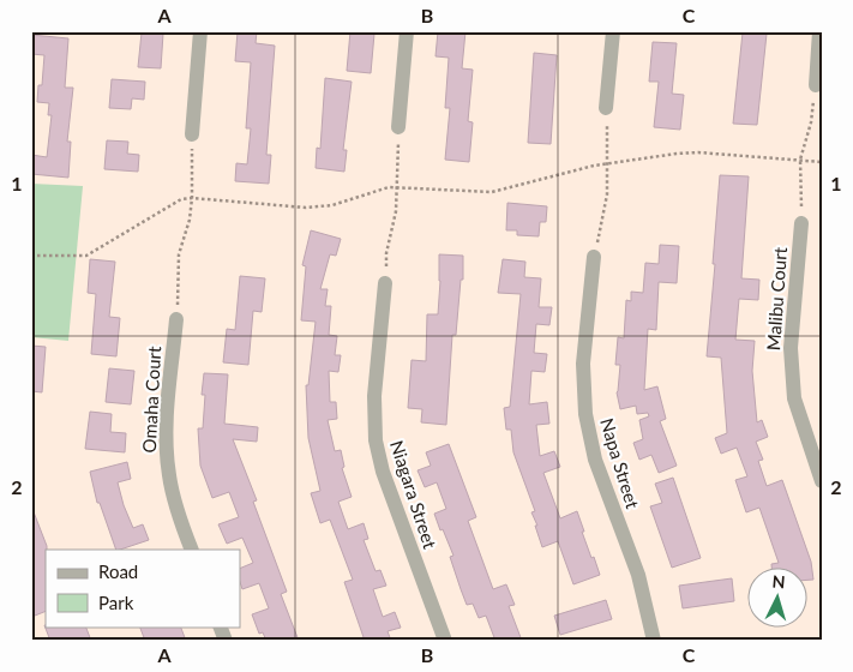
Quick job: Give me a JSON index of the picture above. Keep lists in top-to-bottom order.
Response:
{
  "streets": {
    "street": [
      "Malibu Court",
      "Omaha Court",
      "Napa Street",
      "Niagara Street"
    ]
  },
  "legend": ["Road", "Park"],
  "north": "top",
  "grid": {
    "columns": ["A", "B", "C"],
    "rows": ["1", "2"]
  }
}
